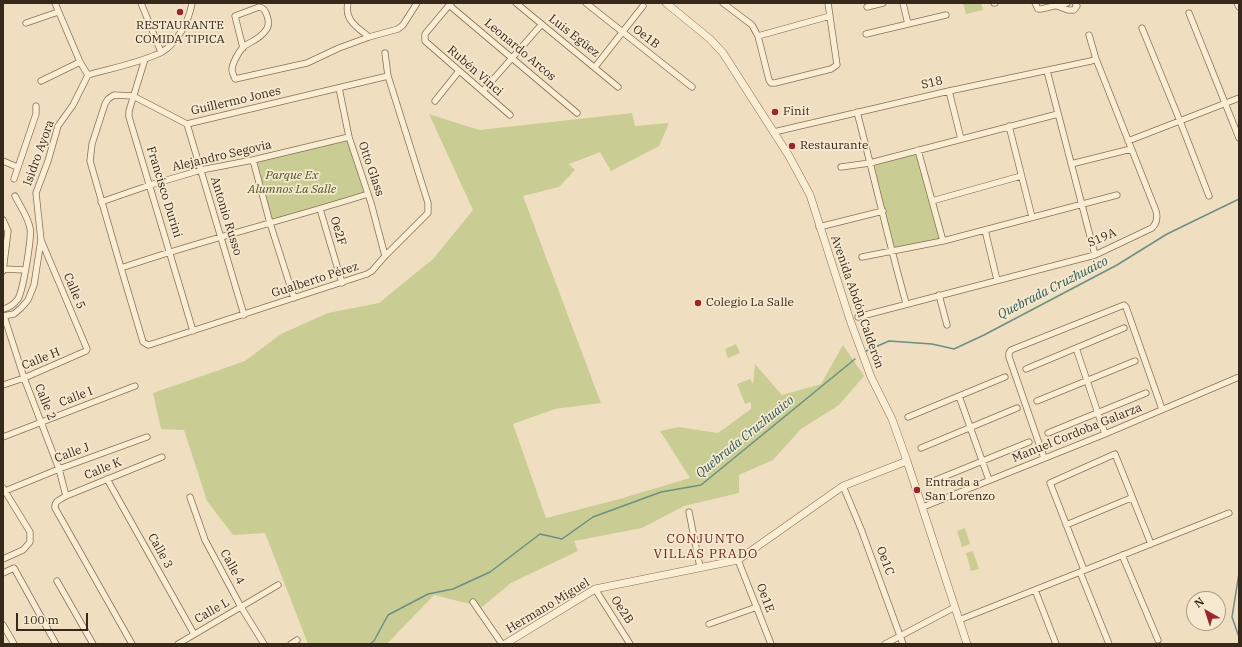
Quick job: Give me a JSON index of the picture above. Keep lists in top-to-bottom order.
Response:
{
  "streets": {
    "street": [
      "Luis Egüez",
      "Oe1B",
      "Leonardo Arcos",
      "Rubén Vinci",
      "S18",
      "Guillermo Jones",
      "Isidro Ayora",
      "Alejandro Segovia",
      "Otto Glass",
      "Francisco Durini",
      "Antonio Russo",
      "Oe2F",
      "S19A",
      "Gualberto Pérez",
      "Calle 5",
      "Avenida Abdón Calderón",
      "Calle H",
      "Calle I",
      "Calle 2",
      "Manuel Cordoba Galarza",
      "Calle J",
      "Calle K",
      "Calle 3",
      "Oe1C",
      "Calle 4",
      "Oe1E",
      "Hermano Miguel",
      "Oe2B",
      "Calle L"
    ]
  },
  "crossings": [
    ["Leonardo Arcos", "Rubén Vinci"],
    ["S18", "S19A"],
    ["S18", "Avenida Abdón Calderón"],
    ["Guillermo Jones", "Alejandro Segovia"],
    ["Guillermo Jones", "Otto Glass"],
    ["Guillermo Jones", "Francisco Durini"],
    ["Guillermo Jones", "Antonio Russo"],
    ["Guillermo Jones", "Gualberto Pérez"],
    ["Isidro Ayora", "Calle 5"],
    ["Isidro Ayora", "Calle 2"],
    ["Alejandro Segovia", "Otto Glass"],
    ["Alejandro Segovia", "Francisco Durini"],
    ["Alejandro Segovia", "Antonio Russo"],
    ["Otto Glass", "Gualberto Pérez"],
    ["Francisco Durini", "Gualberto Pérez"],
    ["Antonio Russo", "Gualberto Pérez"],
    ["Oe2F", "Gualberto Pérez"],
    ["Calle 5", "Calle H"],
    ["Avenida Abdón Calderón", "Manuel Cordoba Galarza"],
    ["Avenida Abdón Calderón", "Hermano Miguel"],
    ["Calle H", "Calle 2"],
    ["Calle I", "Calle 2"],
    ["Calle 2", "Calle J"],
    ["Calle 2", "Calle K"],
    ["Calle K", "Calle 3"],
    ["Calle 3", "Calle L"],
    ["Oe1C", "Hermano Miguel"],
    ["Calle 4", "Calle L"],
    ["Oe1E", "Hermano Miguel"],
    ["Hermano Miguel", "Oe2B"]
  ],
  "districts": ["CONJUNTO VILLAS PRADO"],
  "water": ["Quebrada Cruzhuaico"],
  "parks": ["Parque Ex Alumnos La Salle"],
  "places": [
    "RESTAURANTE COMIDA TIPICA",
    "Finit",
    "Restaurante",
    "Colegio La Salle",
    "Entrada a San Lorenzo"
  ],
  "scale_bar": "100 m",
  "north": "top left"
}
